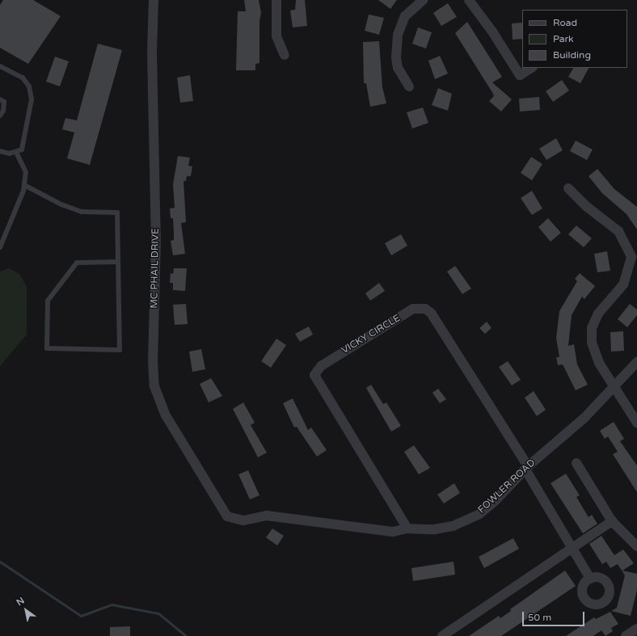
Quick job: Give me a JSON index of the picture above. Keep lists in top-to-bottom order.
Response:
{
  "streets": {
    "street": ["MC PHAIL DRIVE", "VICKY CIRCLE", "FOWLER ROAD"]
  },
  "crossings": [
    ["MC PHAIL DRIVE", "FOWLER ROAD"],
    ["VICKY CIRCLE", "FOWLER ROAD"]
  ],
  "legend": ["Road", "Park", "Building"],
  "scale_bar": "50 m",
  "north": "top left"
}
